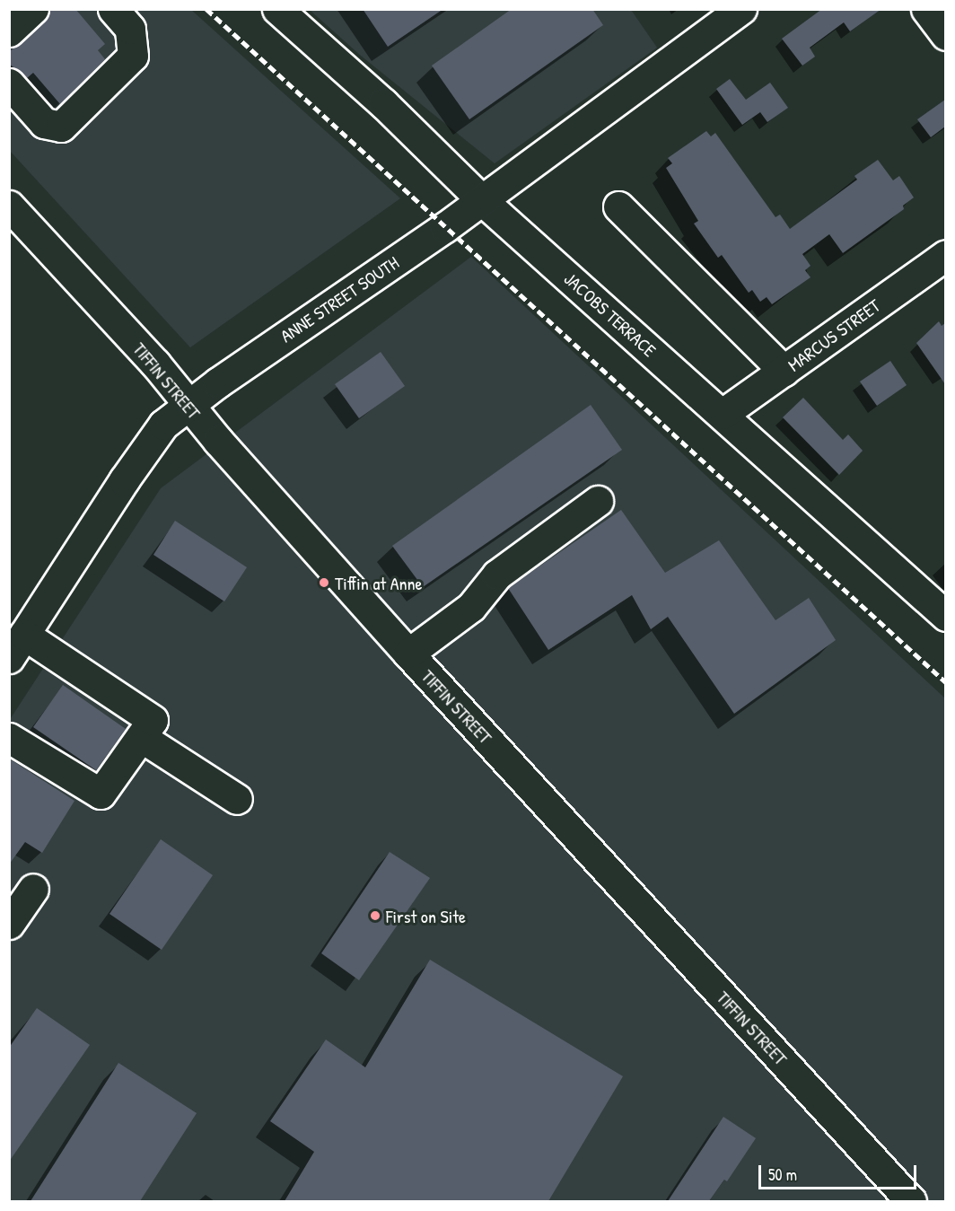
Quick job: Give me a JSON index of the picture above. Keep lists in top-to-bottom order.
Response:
{
  "streets": {
    "street": [
      "ANNE STREET SOUTH",
      "JACOBS TERRACE",
      "MARCUS STREET",
      "TIFFIN STREET"
    ]
  },
  "crossings": [
    ["ANNE STREET SOUTH", "JACOBS TERRACE"],
    ["ANNE STREET SOUTH", "TIFFIN STREET"],
    ["JACOBS TERRACE", "MARCUS STREET"]
  ],
  "places": ["Tiffin at Anne", "First on Site"],
  "scale_bar": "50 m"
}
